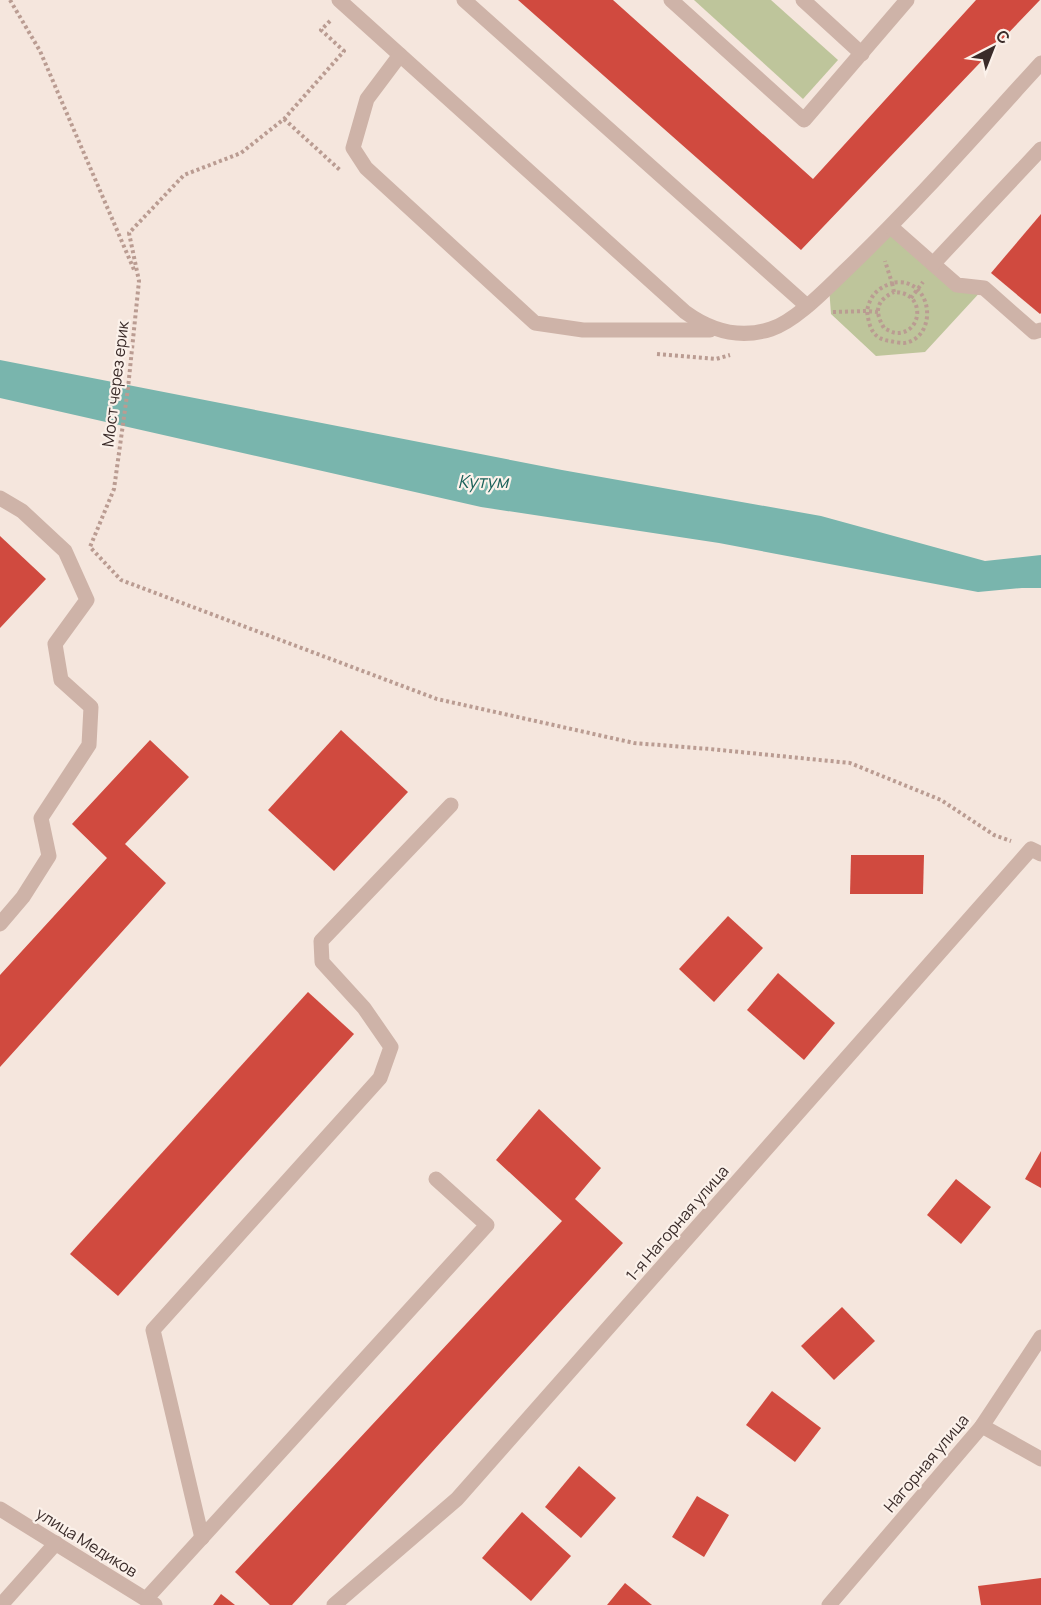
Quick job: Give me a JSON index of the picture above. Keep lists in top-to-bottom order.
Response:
{
  "streets": {
    "street": ["1-я Нагорная улица", "Нагорная улица", "улица Медиков"],
    "path": ["Мост через ерик"]
  },
  "crossings": [
    ["Мост через ерик", "1-я Нагорная улица"]
  ],
  "water": ["Кутум"],
  "north": "top right"
}
